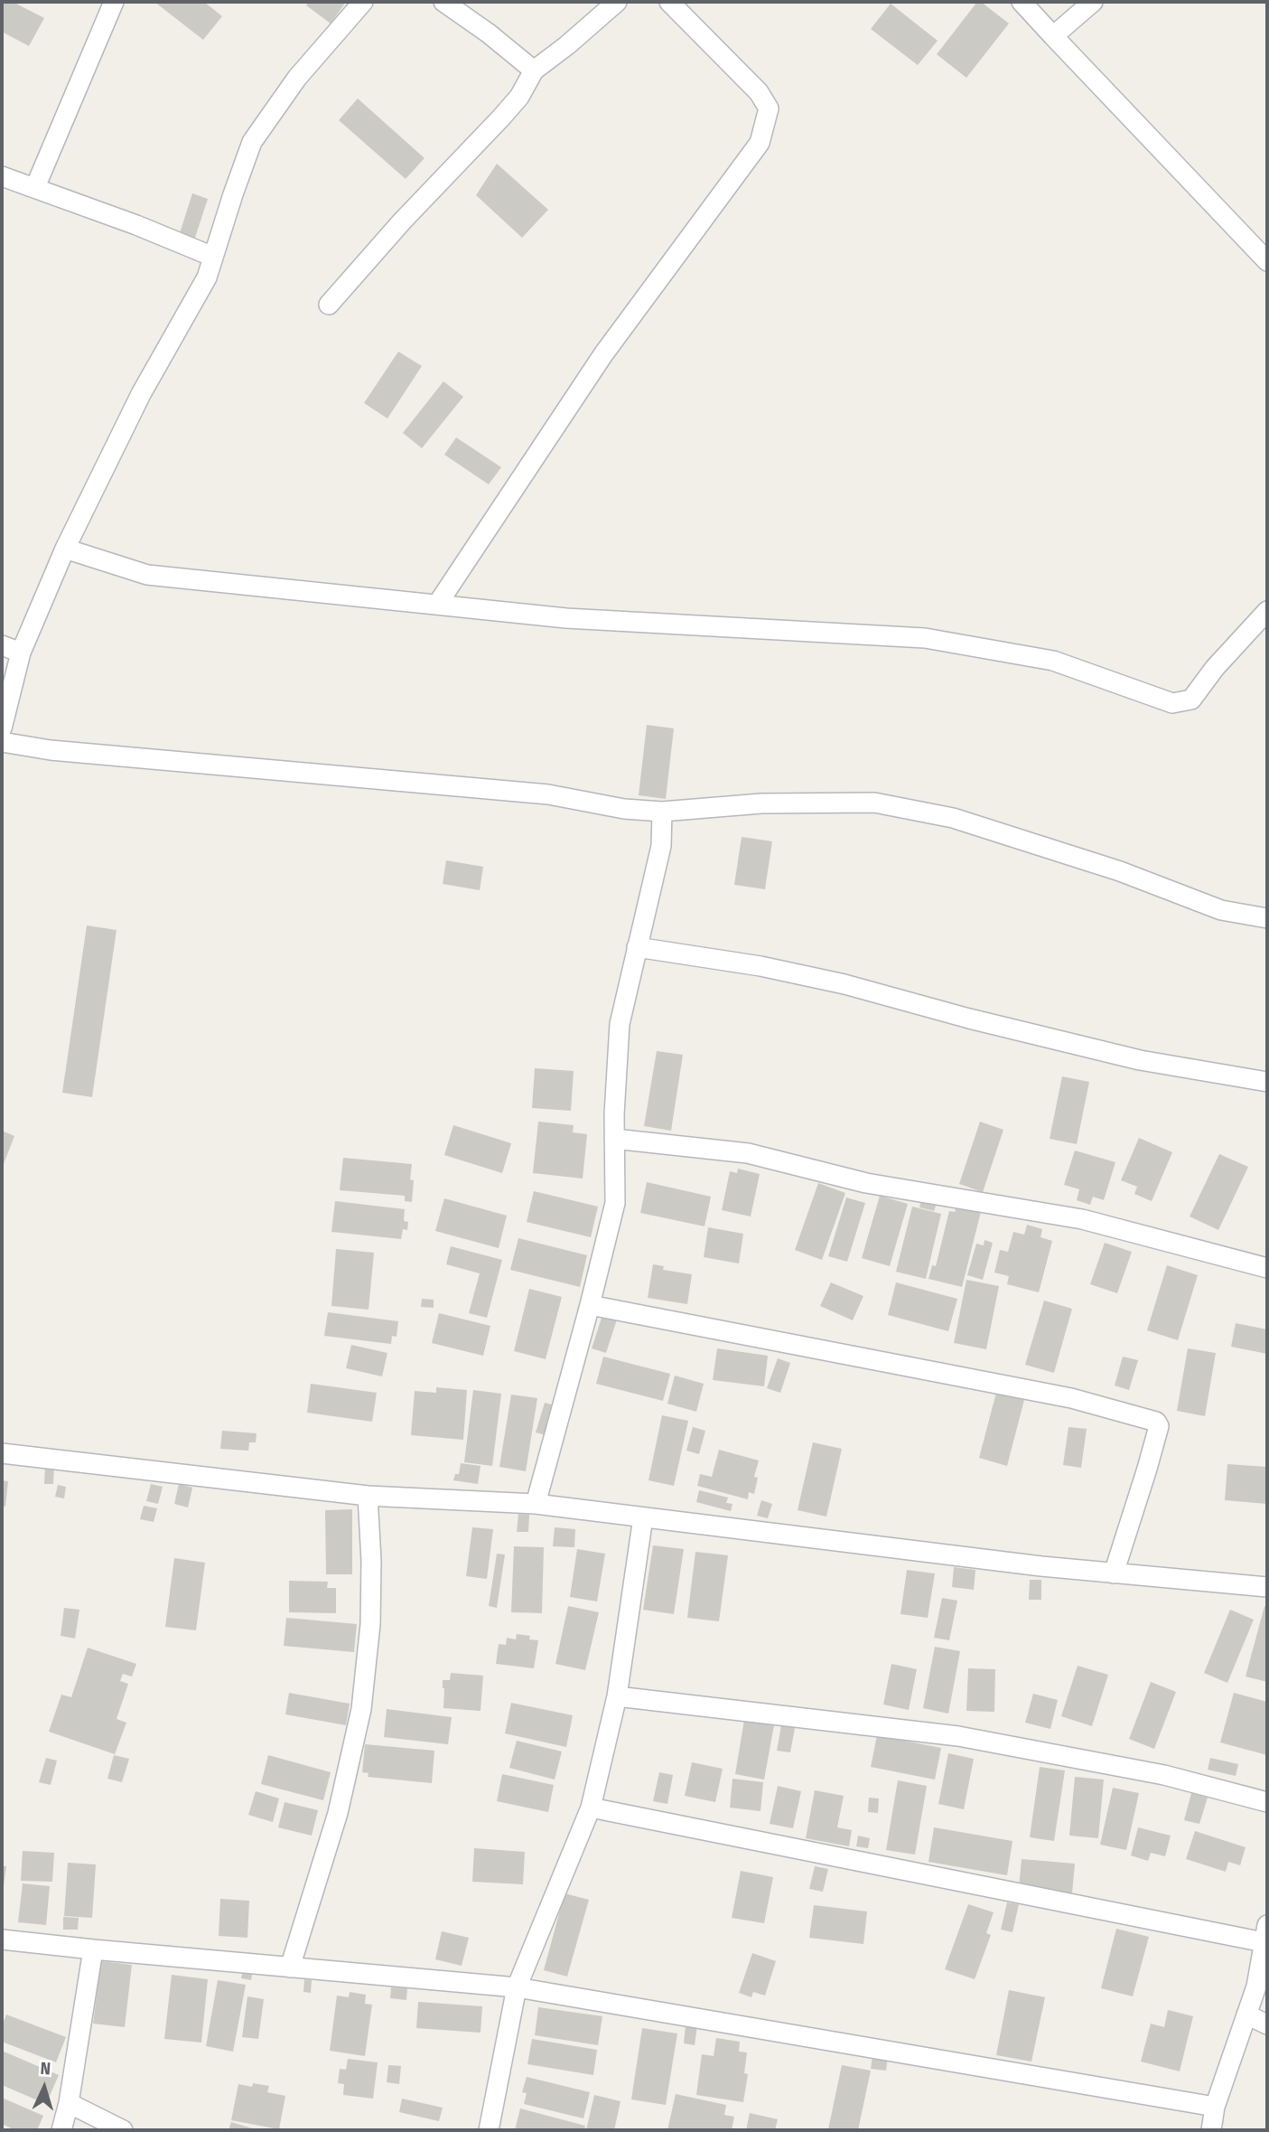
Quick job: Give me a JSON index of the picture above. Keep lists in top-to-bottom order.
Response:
{
  "north": "top"
}
